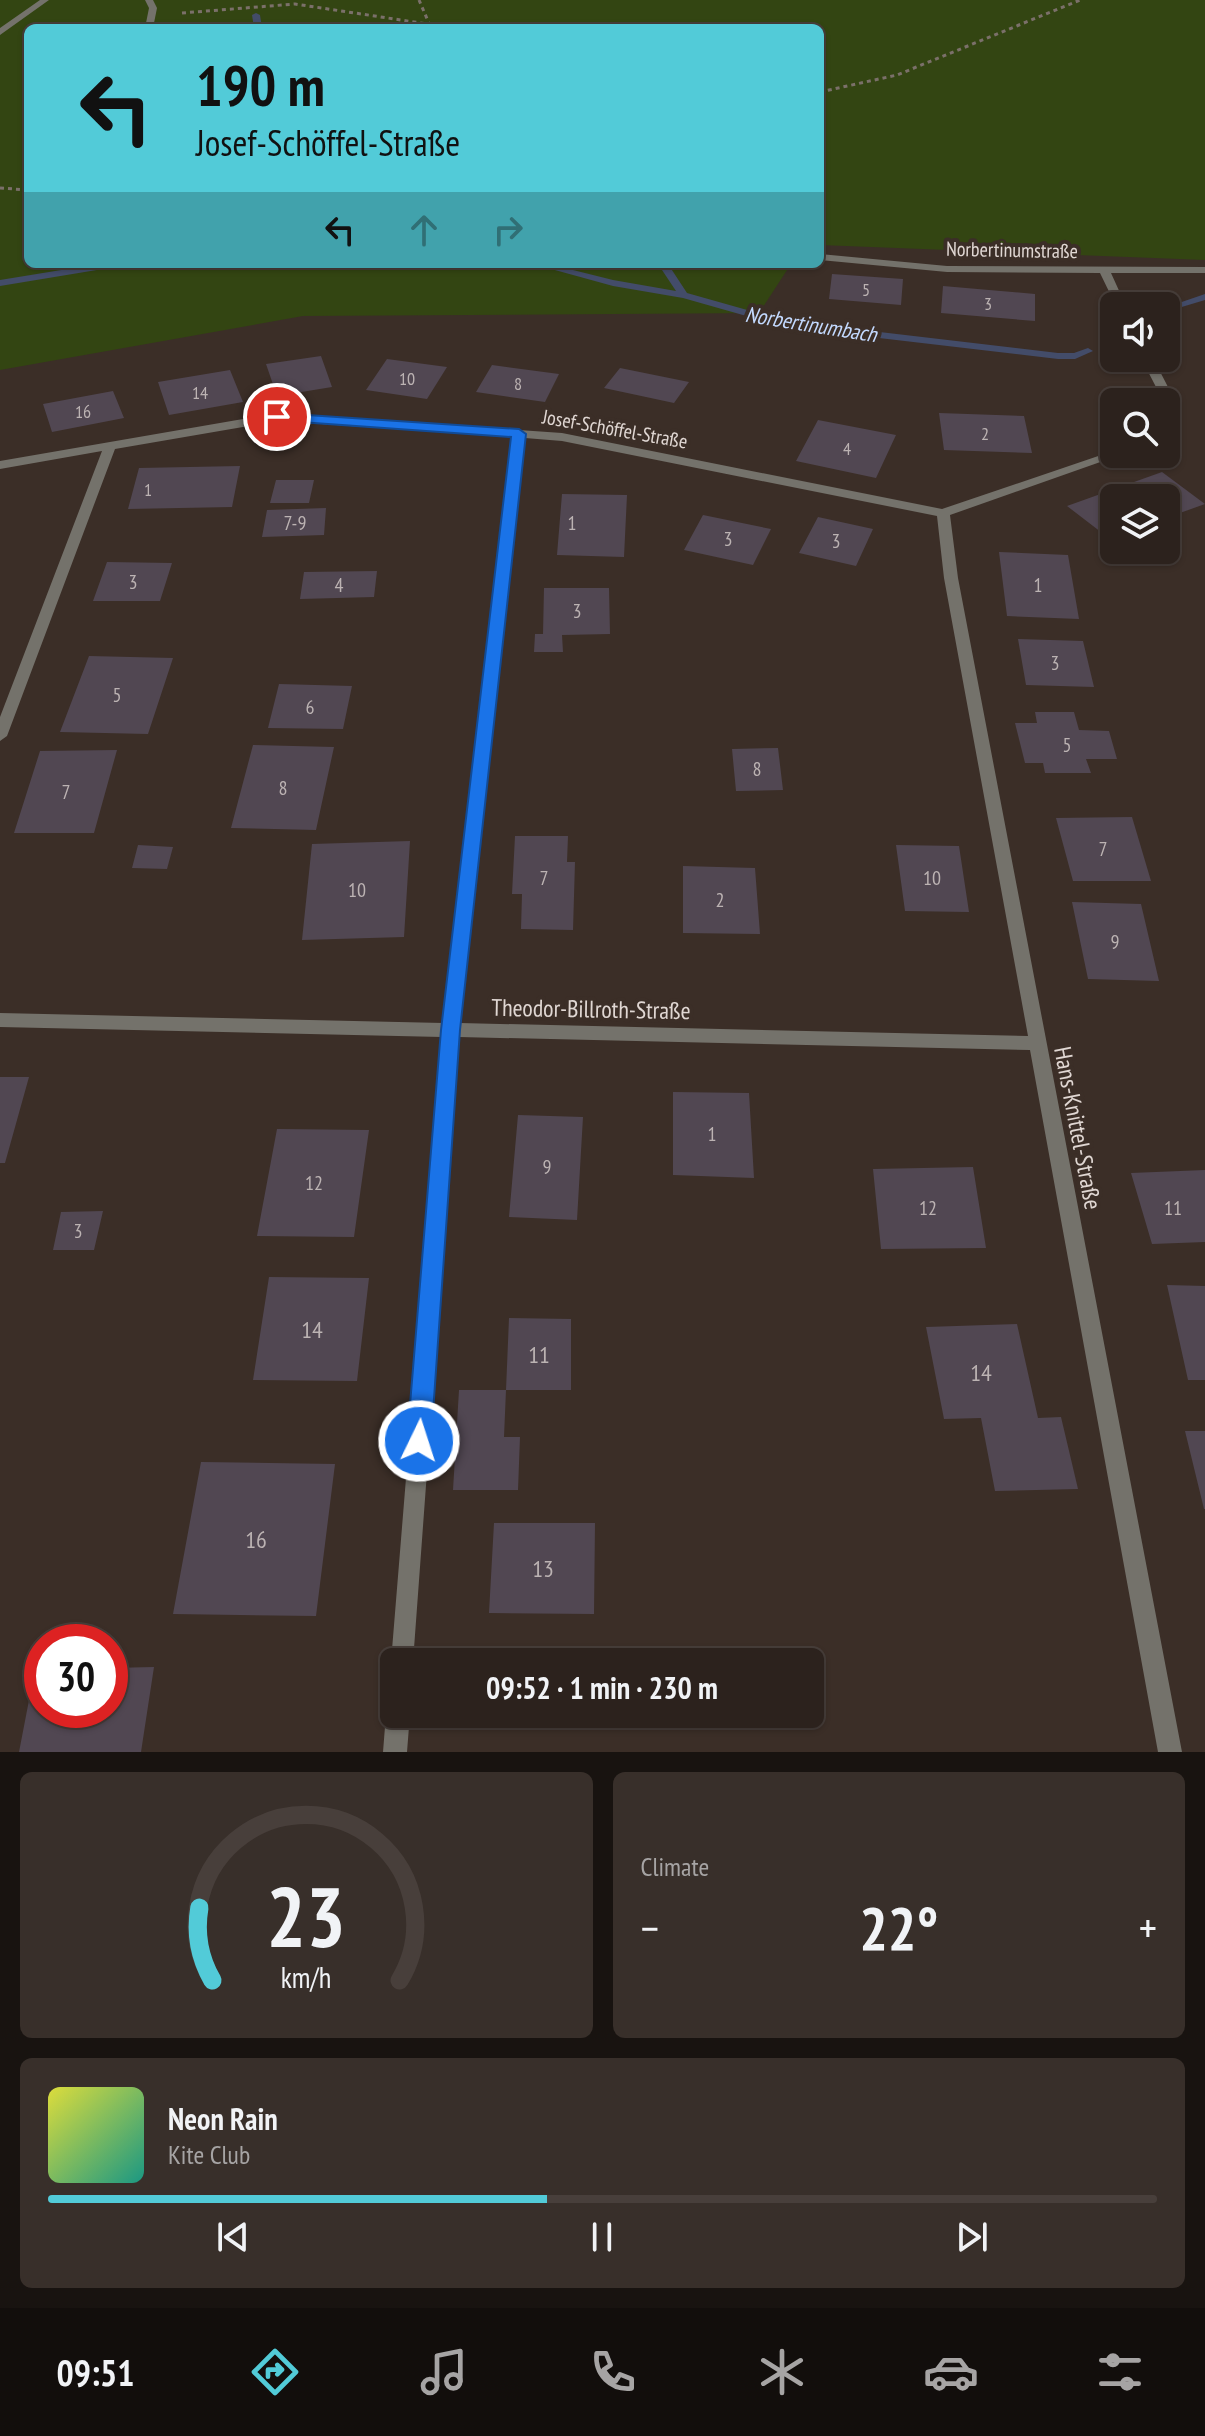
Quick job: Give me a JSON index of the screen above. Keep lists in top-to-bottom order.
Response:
{
  "streets": {
    "street": [
      "Norbertinumstraße",
      "Josef-Schöffel-Straße",
      "Theodor-Billroth-Straße",
      "Hans-Knittel-Straße"
    ]
  },
  "crossings": [
    ["Josef-Schöffel-Straße", "Hans-Knittel-Straße"],
    ["Theodor-Billroth-Straße", "Hans-Knittel-Straße"]
  ],
  "water": ["Norbertinumbach"],
  "house_numbers": [
    "5",
    "3",
    "10",
    "8",
    "14",
    "16",
    "2",
    "4",
    "1",
    "7-9",
    "1",
    "3",
    "3",
    "3",
    "4",
    "1",
    "3",
    "3",
    "5",
    "6",
    "5",
    "8",
    "8",
    "7",
    "7",
    "7",
    "10",
    "10",
    "2",
    "9",
    "1",
    "9",
    "12",
    "12",
    "11",
    "3",
    "14",
    "11",
    "14",
    "16",
    "13"
  ],
  "page": {
    "turn": ["190 m", "Josef-Schöffel-Straße"],
    "limit": "30",
    "trip": "09:52 · 1 min · 230 m",
    "tile": "Climate",
    "heat": ["−", "22°", "+"],
    "song": ["Neon Rain", "Kite Club"],
    "tabs": "09:51",
    "gauge": ["23", "km/h"]
  }
}
